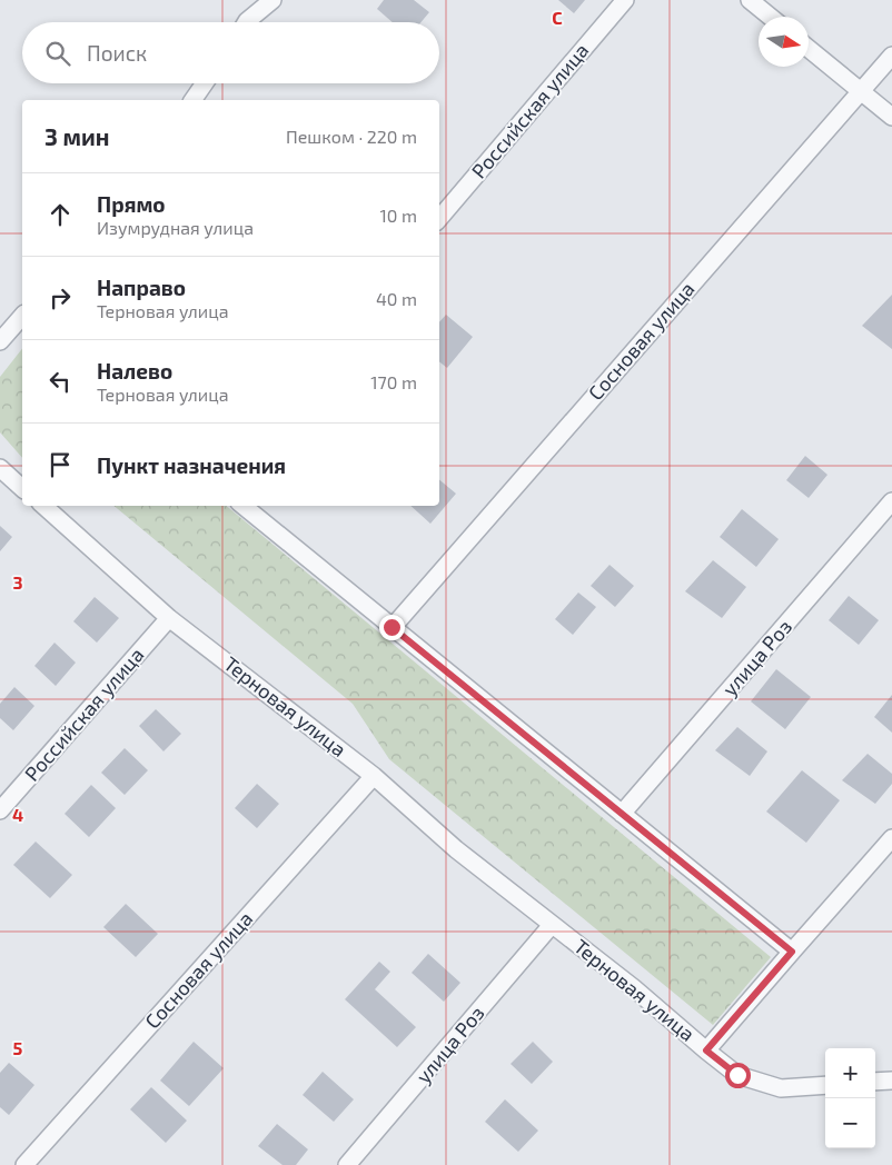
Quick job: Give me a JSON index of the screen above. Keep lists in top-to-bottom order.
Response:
{
  "streets": {
    "street": [
      "Российская улица",
      "Сосновая улица",
      "улица Роз",
      "Терновая улица"
    ]
  },
  "crossings": [
    ["Российская улица", "Терновая улица"],
    ["Сосновая улица", "Терновая улица"],
    ["улица Роз", "Терновая улица"]
  ],
  "north": "right",
  "page": {
    "search": "Поиск",
    "heading": ["3 мин", "Пешком · 220 m"],
    "list": [
      ["Прямо", "Изумрудная улица", "10 m"],
      ["Направо", "Терновая улица", "40 m"],
      ["Налево", "Терновая улица", "170 m"],
      "Пункт назначения"
    ],
    "map_buttons": ["+", "−"]
  },
  "grid": {
    "columns": ["C"],
    "rows": ["3", "4", "5"]
  }
}
